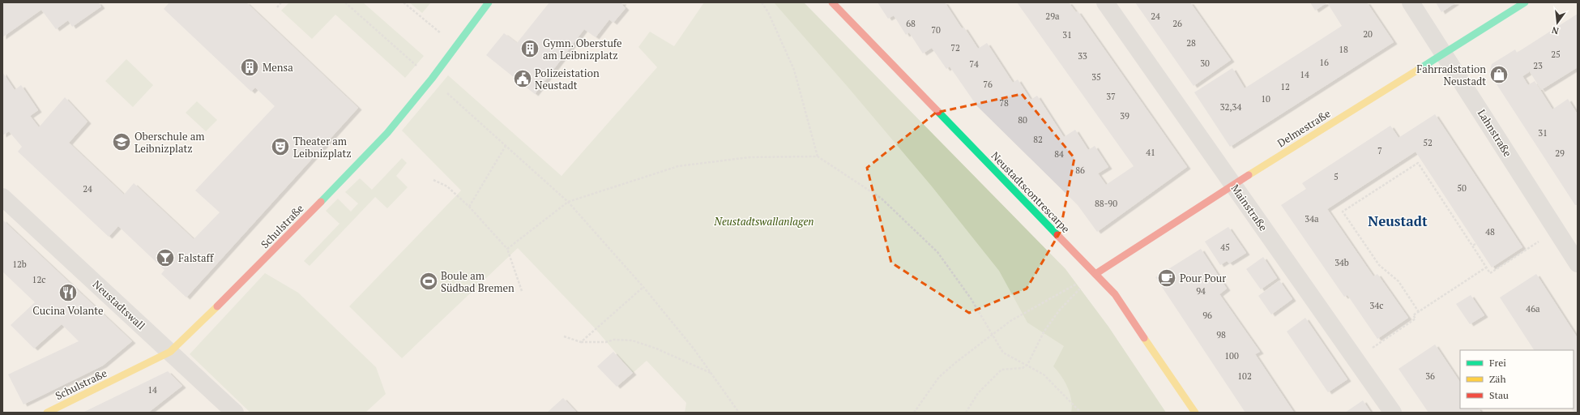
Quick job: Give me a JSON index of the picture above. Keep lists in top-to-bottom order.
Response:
{
  "streets": {
    "street": [
      "Delmestraße",
      "Lahnstraße",
      "Neustadtscontrescarpe",
      "Mainstraße",
      "Schulstraße",
      "Neustadtswall"
    ]
  },
  "crossings": [
    ["Delmestraße", "Lahnstraße"],
    ["Delmestraße", "Neustadtscontrescarpe"],
    ["Delmestraße", "Mainstraße"],
    ["Schulstraße", "Neustadtswall"]
  ],
  "districts": ["Neustadt"],
  "parks": ["Neustadtswallanlagen"],
  "places": {
    "building": ["Gymn. Oberstufe am Leibnizplatz", "Mensa"],
    "shop": ["Fahrradstation Neustadt"],
    "public building": ["Polizeistation Neustadt"],
    "school or university": ["Oberschule am Leibnizplatz"],
    "theatre": ["Theater am Leibnizplatz"],
    "bar": ["Falstaff"],
    "cafe": ["Pour Pour"],
    "sports": ["Boule am Südbad Bremen"],
    "restaurant": ["Cucina Volante"]
  },
  "house_numbers": [
    "29a",
    "24",
    "68",
    "26",
    "70",
    "20",
    "31",
    "28",
    "72",
    "18",
    "25",
    "33",
    "16",
    "30",
    "74",
    "23",
    "14",
    "35",
    "76",
    "12",
    "37",
    "10",
    "78",
    "32,34",
    "39",
    "80",
    "31",
    "82",
    "52",
    "7",
    "41",
    "29",
    "84",
    "86",
    "5",
    "50",
    "24",
    "88-90",
    "34a",
    "48",
    "45",
    "34b",
    "12b",
    "12c",
    "94",
    "34c",
    "46a",
    "96",
    "98",
    "100",
    "102",
    "36",
    "14"
  ],
  "legend": ["Frei", "Zäh", "Stau"],
  "north": "bottom"
}
